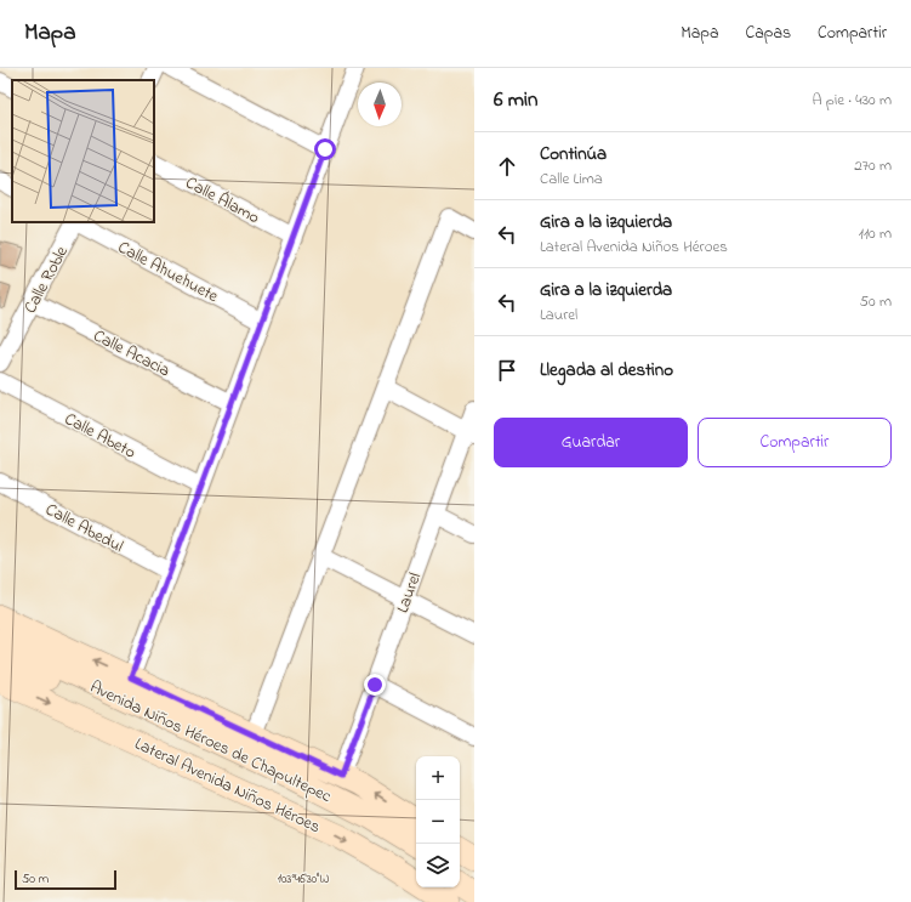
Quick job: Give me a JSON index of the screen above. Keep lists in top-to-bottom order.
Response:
{
  "streets": {
    "street": [
      "Calle Álamo",
      "Calle Ahuehuete",
      "Calle Roble",
      "Calle Acacia",
      "Calle Abeto",
      "Calle Abedul",
      "Laurel",
      "Avenida Niños Héroes de Chapultepec",
      "Lateral Avenida Niños Héroes"
    ]
  },
  "crossings": [
    ["Calle Roble", "Calle Acacia"]
  ],
  "scale_bar": "50 m",
  "north": "bottom",
  "page": {
    "header": "Mapa",
    "nav": ["Mapa", "Capas", "Compartir"],
    "heading": ["6 min", "A pie · 430 m"],
    "list": [
      ["Continúa", "Calle Lima", "270 m"],
      ["Gira a la izquierda", "Lateral Avenida Niños Héroes", "110 m"],
      ["Gira a la izquierda", "Laurel", "50 m"],
      "Llegada al destino"
    ],
    "buttons": ["Guardar", "Compartir"],
    "map_buttons": ["+", "−"],
    "scale": "50 m"
  },
  "coordinates": ["103°46'30\"W"]
}
